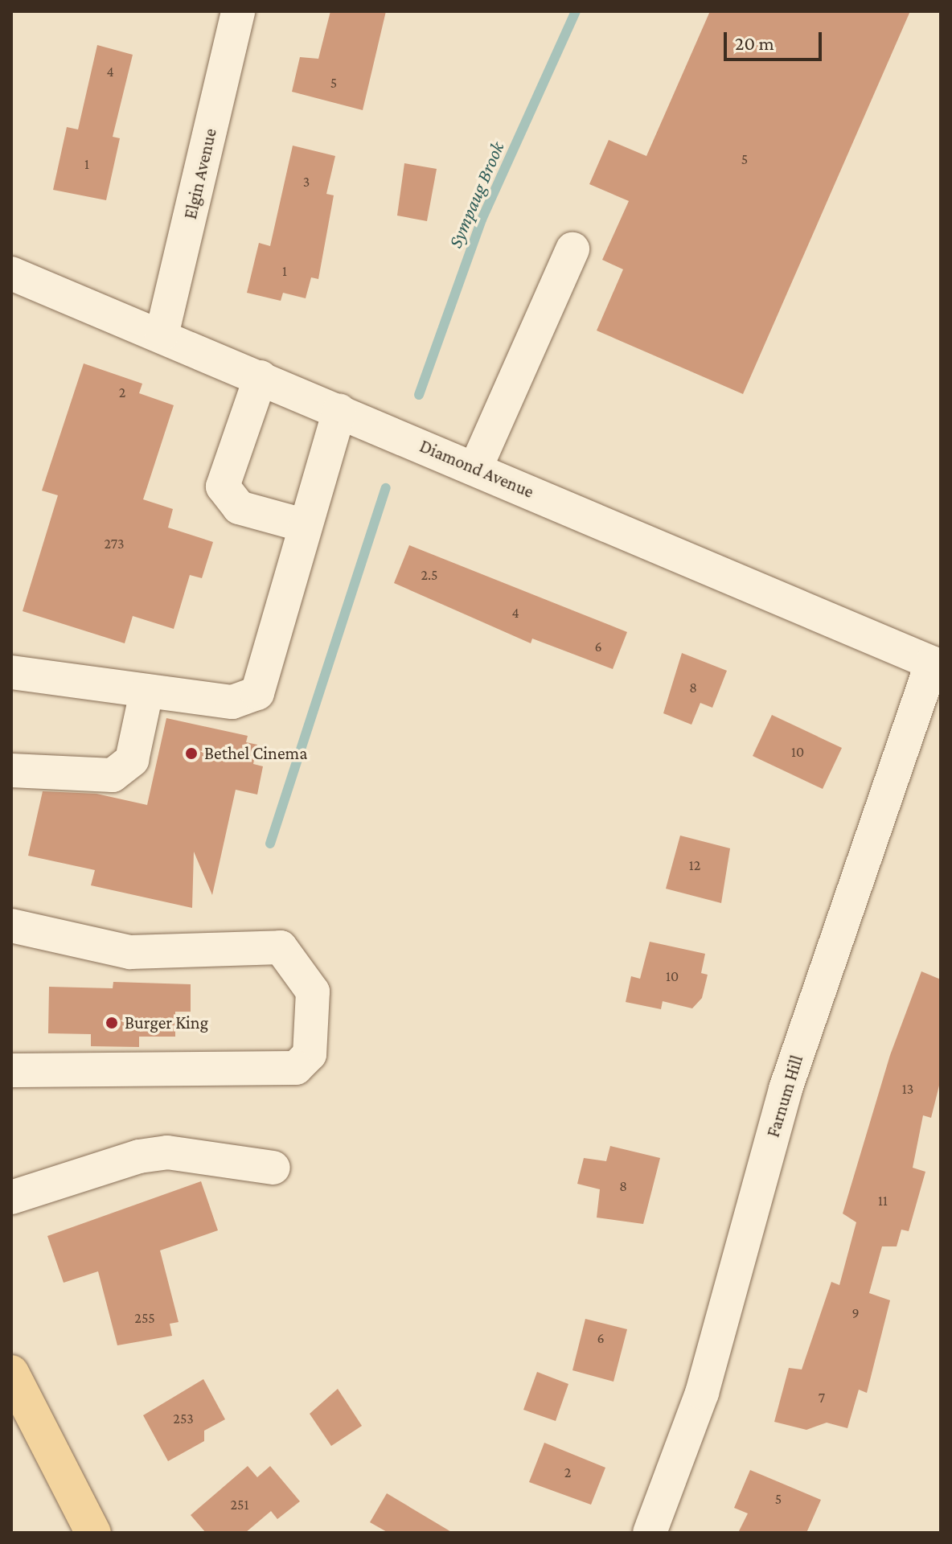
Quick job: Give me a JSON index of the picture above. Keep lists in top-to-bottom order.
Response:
{
  "streets": {
    "street": ["Elgin Avenue", "Diamond Avenue", "Farnum Hill"]
  },
  "crossings": [
    ["Elgin Avenue", "Diamond Avenue"],
    ["Diamond Avenue", "Farnum Hill"]
  ],
  "water": ["Sympaug Brook"],
  "places": ["Bethel Cinema", "Burger King"],
  "house_numbers": [
    "4",
    "5",
    "5",
    "1",
    "3",
    "1",
    "2",
    "273",
    "2.5",
    "4",
    "6",
    "8",
    "10",
    "12",
    "10",
    "13",
    "8",
    "11",
    "9",
    "255",
    "6",
    "7",
    "253",
    "2",
    "5",
    "251"
  ],
  "scale_bar": "20 m"
}
